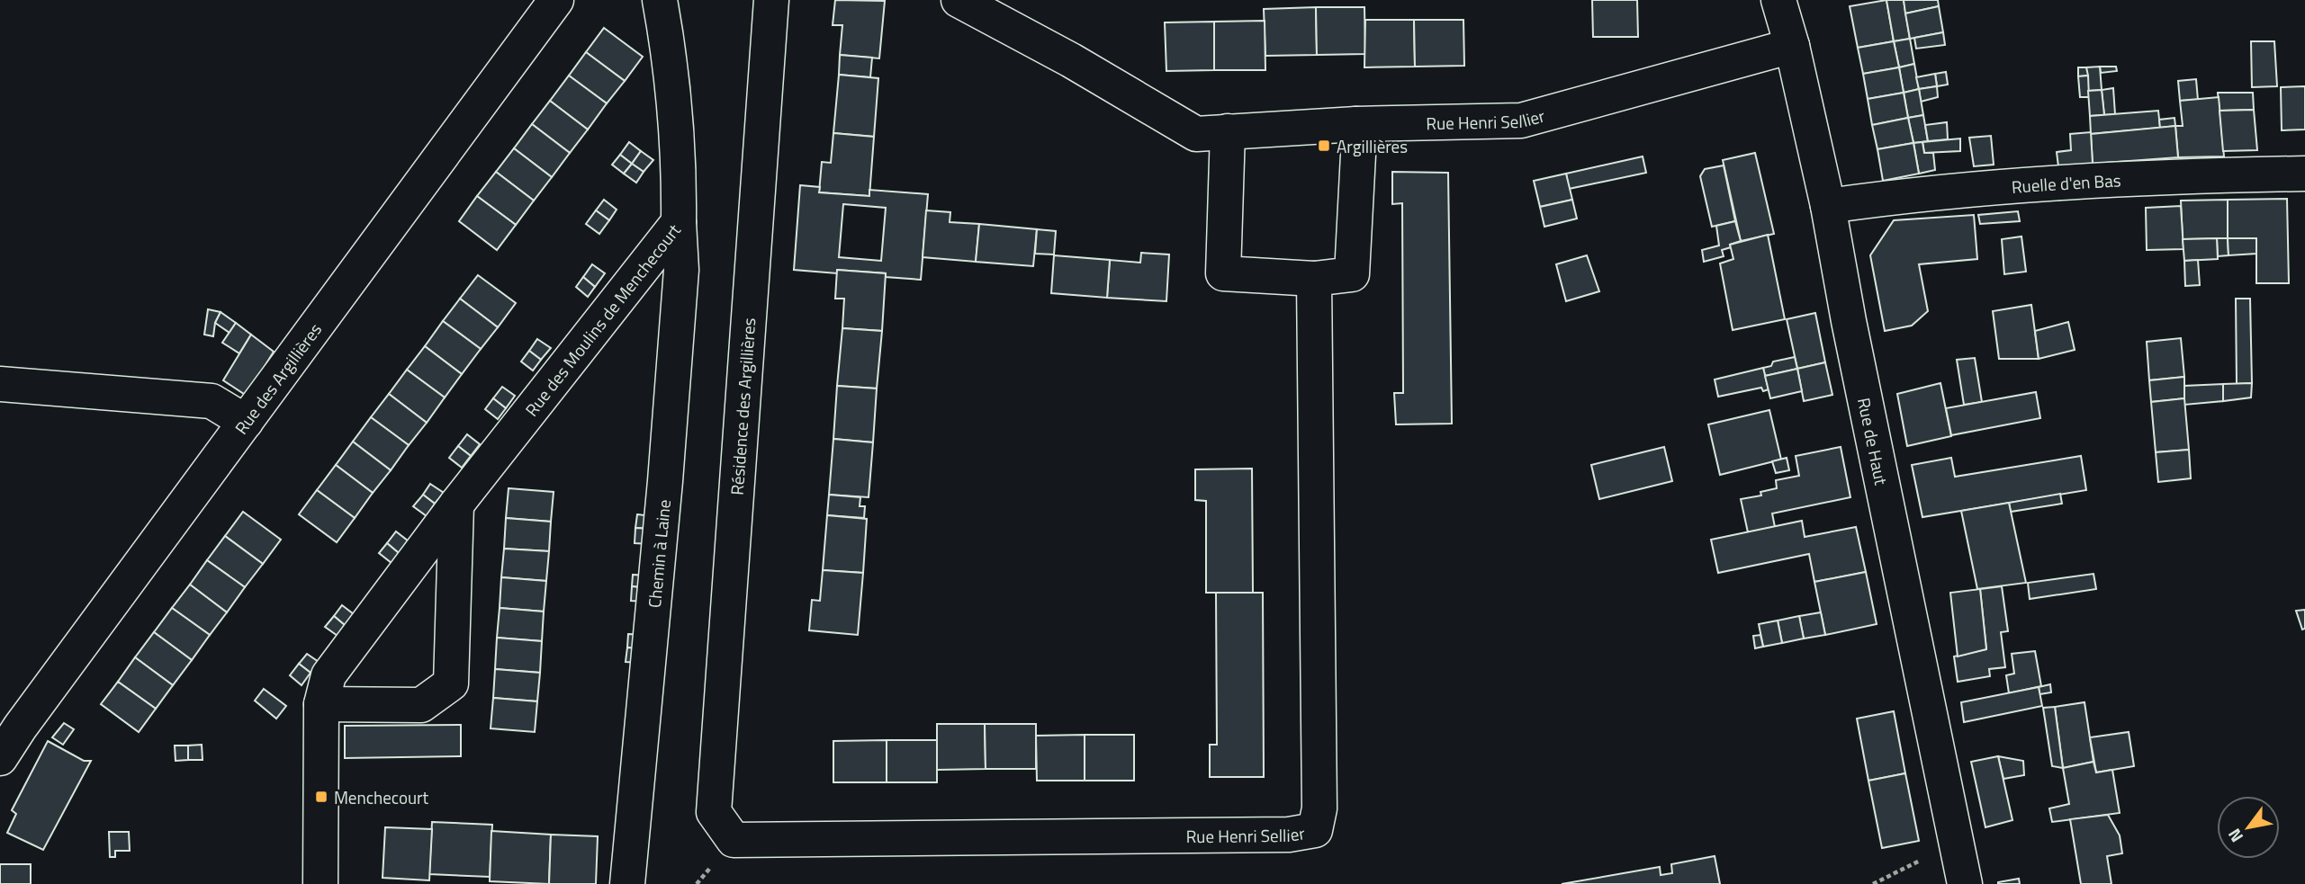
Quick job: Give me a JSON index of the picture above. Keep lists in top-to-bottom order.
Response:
{
  "streets": {
    "street": [
      "Rue Henri Sellier",
      "Ruelle d'en Bas",
      "Rue des Moulins de Menchecourt",
      "Rue des Argillières",
      "Résidence des Argillières",
      "Rue de Haut",
      "Chemin à Laine"
    ]
  },
  "crossings": [
    ["Rue Henri Sellier", "Résidence des Argillières"],
    ["Rue Henri Sellier", "Rue de Haut"],
    ["Ruelle d'en Bas", "Rue de Haut"],
    ["Rue des Moulins de Menchecourt", "Chemin à Laine"]
  ],
  "places": {
    "transit": ["Argillières", "Menchecourt"]
  },
  "north": "bottom left"
}
